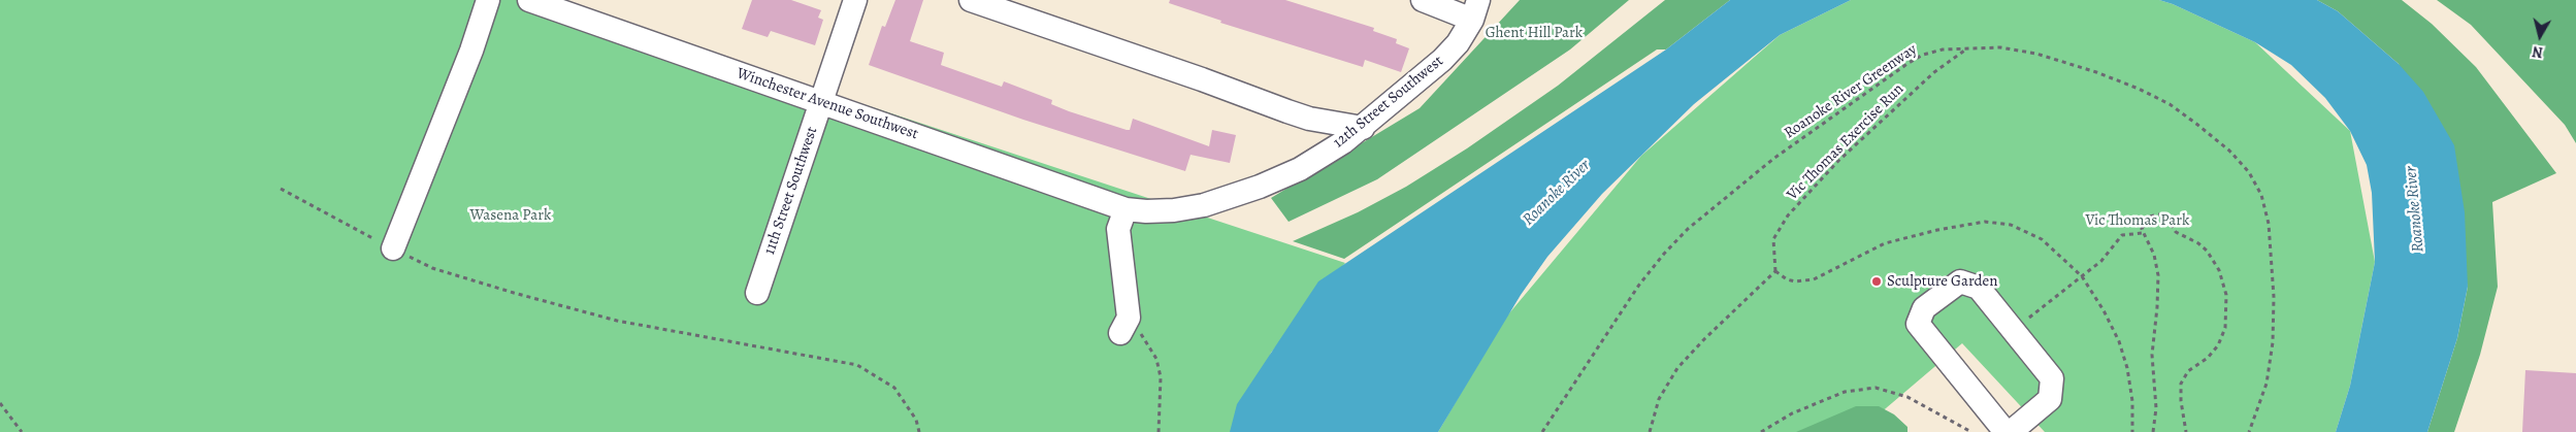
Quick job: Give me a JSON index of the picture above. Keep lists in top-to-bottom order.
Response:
{
  "streets": {
    "street": ["12th Street Southwest", "Winchester Avenue Southwest", "11th Street Southwest"],
    "path": ["Roanoke River Greenway", "Vic Thomas Exercise Run"]
  },
  "crossings": [
    ["Roanoke River Greenway", "Vic Thomas Exercise Run"],
    ["12th Street Southwest", "Winchester Avenue Southwest"],
    ["Winchester Avenue Southwest", "11th Street Southwest"]
  ],
  "water": ["Roanoke River"],
  "parks": ["Ghent Hill Park", "Wasena Park", "Vic Thomas Park"],
  "places": ["Sculpture Garden"],
  "north": "bottom"
}
